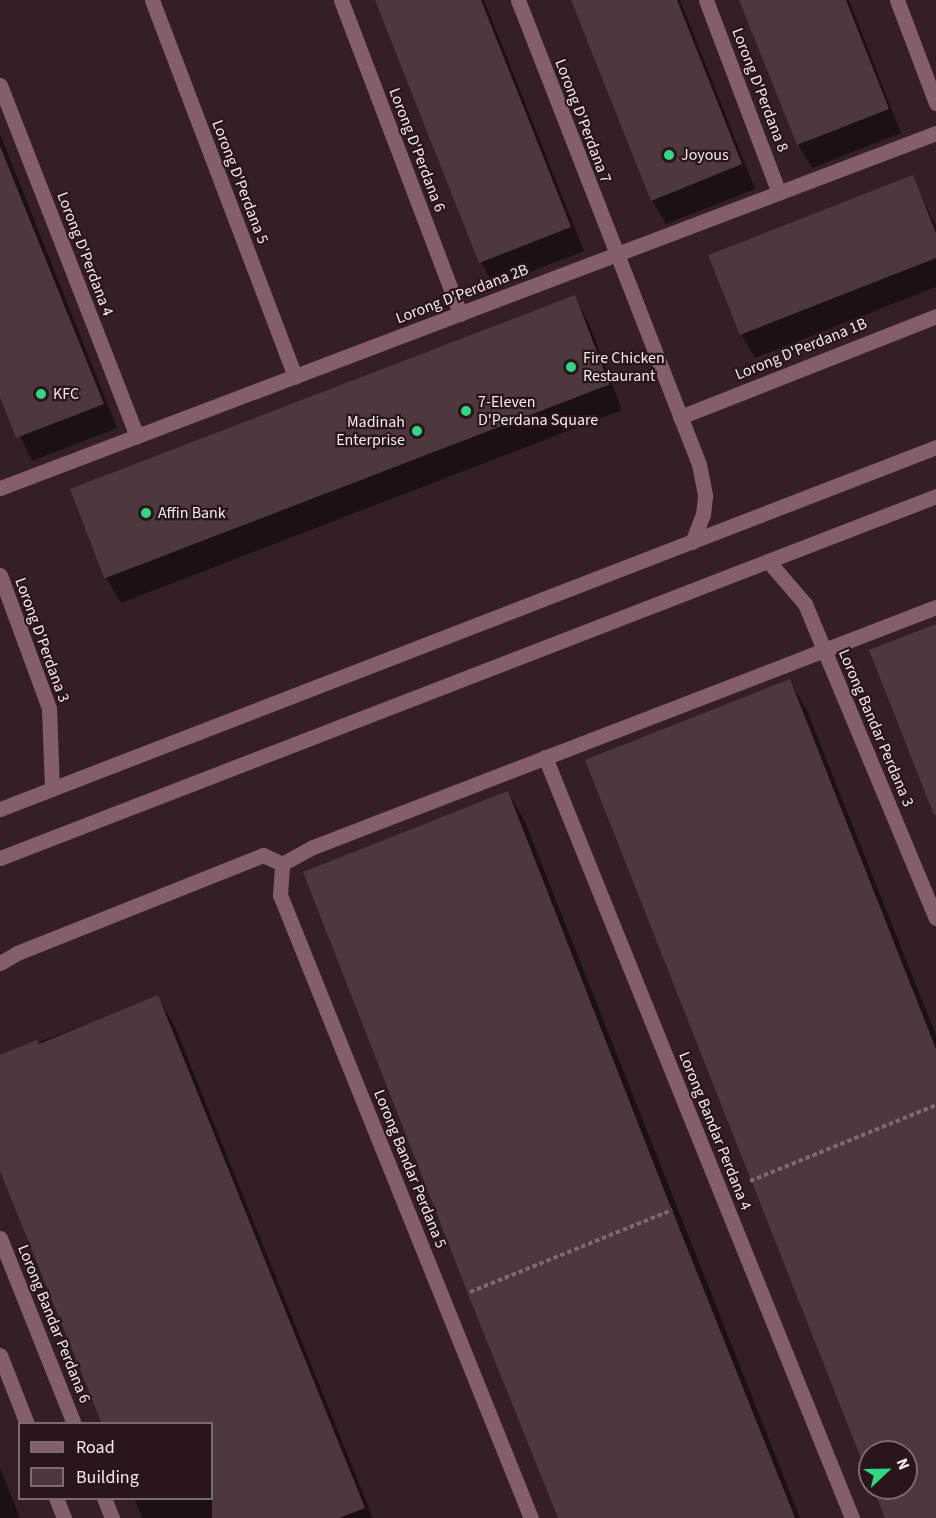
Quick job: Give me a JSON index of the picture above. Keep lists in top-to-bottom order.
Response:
{
  "streets": {
    "street": [
      "Lorong D'Perdana 8",
      "Lorong D'Perdana 7",
      "Lorong D'Perdana 6",
      "Lorong D'Perdana 5",
      "Lorong D'Perdana 4",
      "Lorong D'Perdana 2B",
      "Lorong D'Perdana 1B",
      "Lorong D'Perdana 3",
      "Lorong Bandar Perdana 3",
      "Lorong Bandar Perdana 4",
      "Lorong Bandar Perdana 5",
      "Lorong Bandar Perdana 6"
    ]
  },
  "crossings": [
    ["Lorong D'Perdana 8", "Lorong D'Perdana 2B"],
    ["Lorong D'Perdana 7", "Lorong D'Perdana 2B"],
    ["Lorong D'Perdana 7", "Lorong D'Perdana 1B"],
    ["Lorong D'Perdana 6", "Lorong D'Perdana 2B"],
    ["Lorong D'Perdana 5", "Lorong D'Perdana 2B"],
    ["Lorong D'Perdana 4", "Lorong D'Perdana 2B"]
  ],
  "places": [
    "Joyous",
    "Fire Chicken Restaurant",
    "KFC",
    "7-Eleven D'Perdana Square",
    "Madinah Enterprise",
    "Affin Bank"
  ],
  "legend": ["Road", "Building"],
  "north": "right"
}
